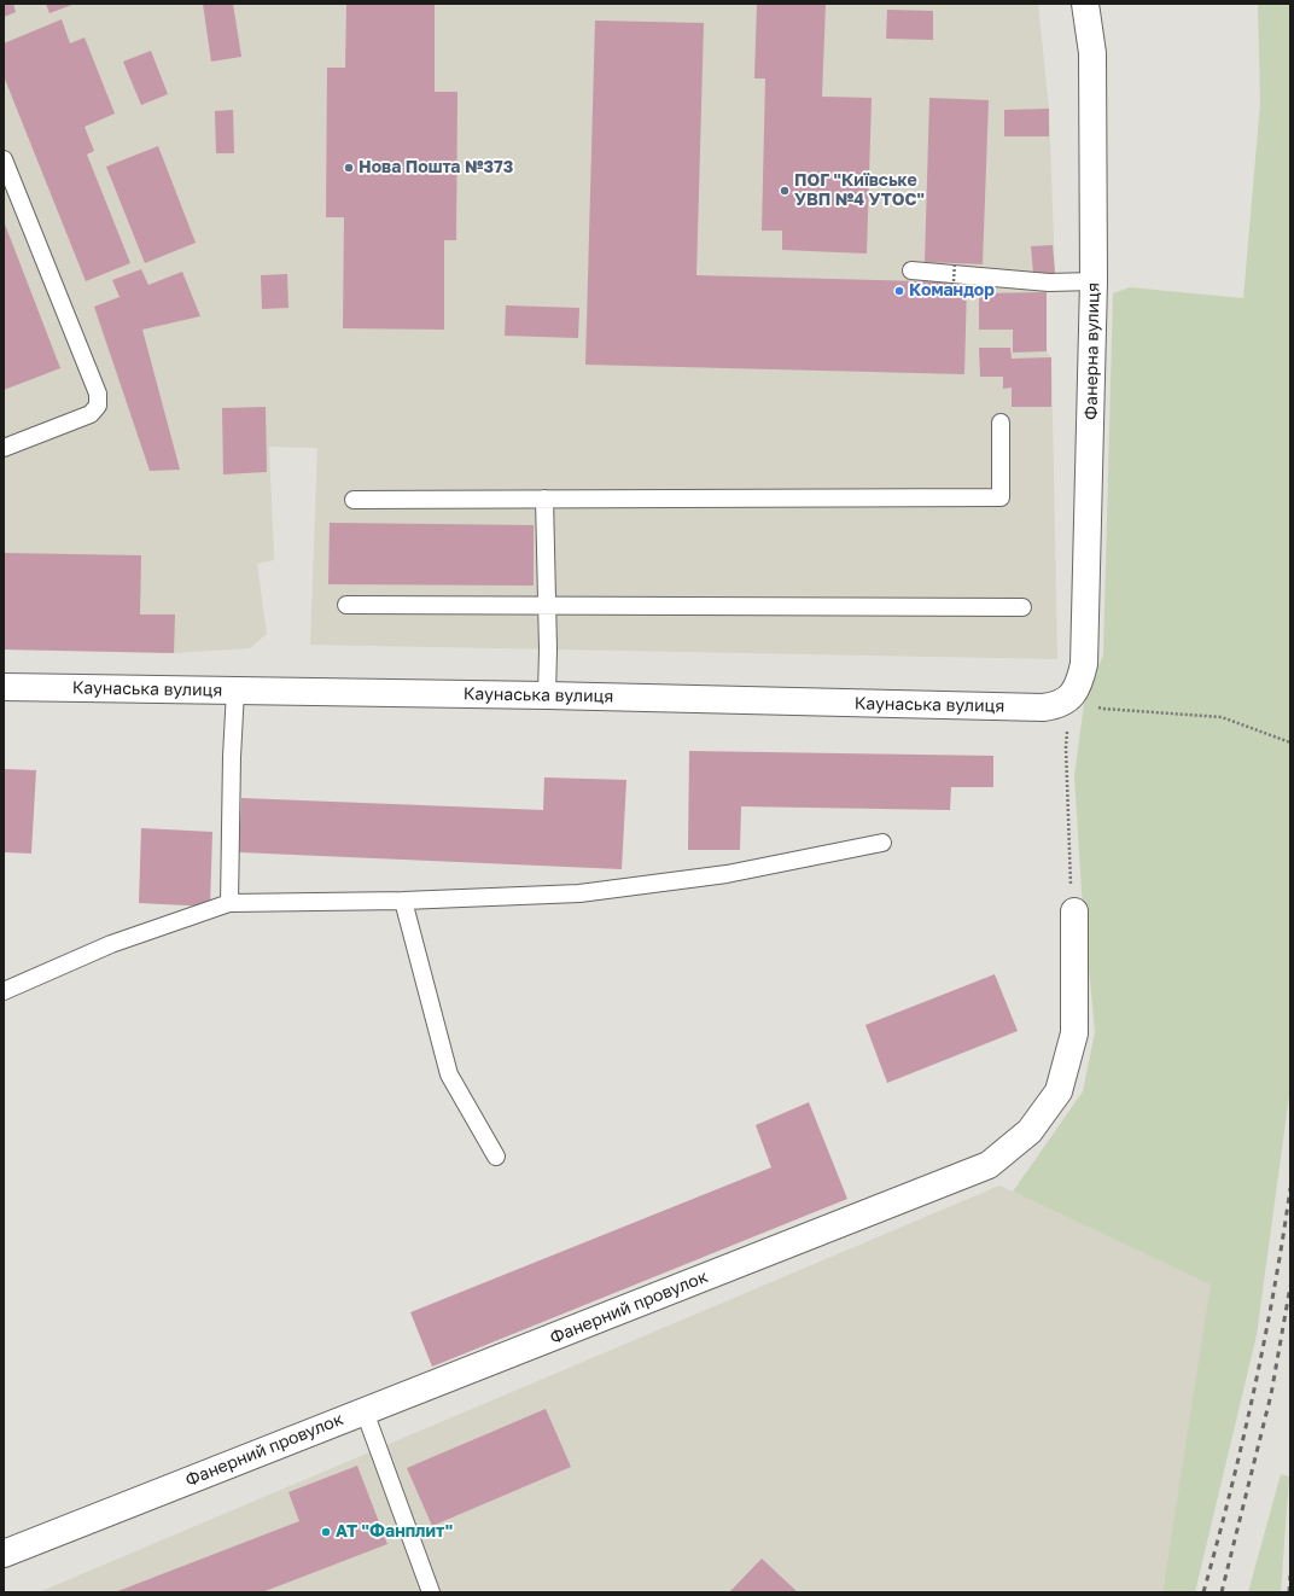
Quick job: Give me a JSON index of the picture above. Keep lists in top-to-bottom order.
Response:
{
  "streets": {
    "street": ["Фанерна вулиця", "Каунаська вулиця", "Фанерний провулок"]
  },
  "crossings": [
    ["Фанерна вулиця", "Каунаська вулиця"]
  ],
  "places": [
    "Нова Пошта №373",
    "ПОГ \"Київське УВП №4 УТОС\"",
    "Командор",
    "АТ \"Фанплит\""
  ]
}
